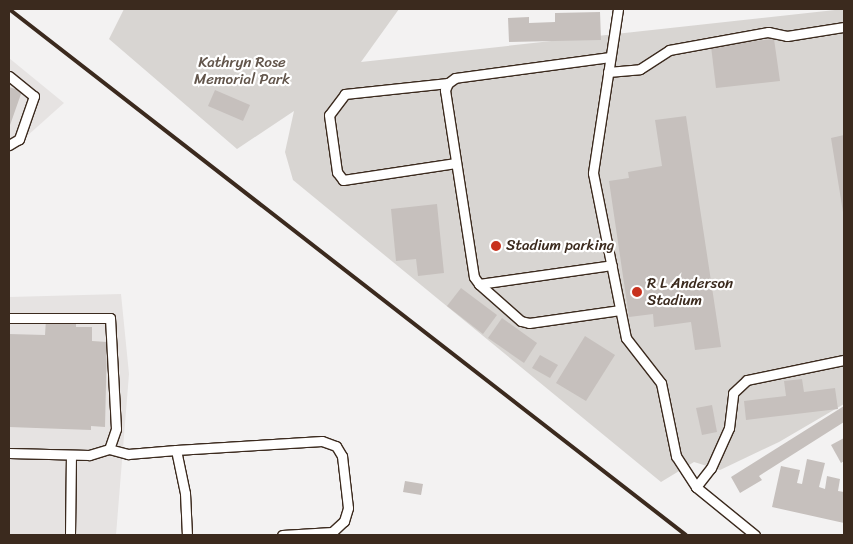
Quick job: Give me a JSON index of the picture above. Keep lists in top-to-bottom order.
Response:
{
  "parks": ["Kathryn Rose Memorial Park"],
  "places": ["Stadium parking", "R L Anderson Stadium"]
}
